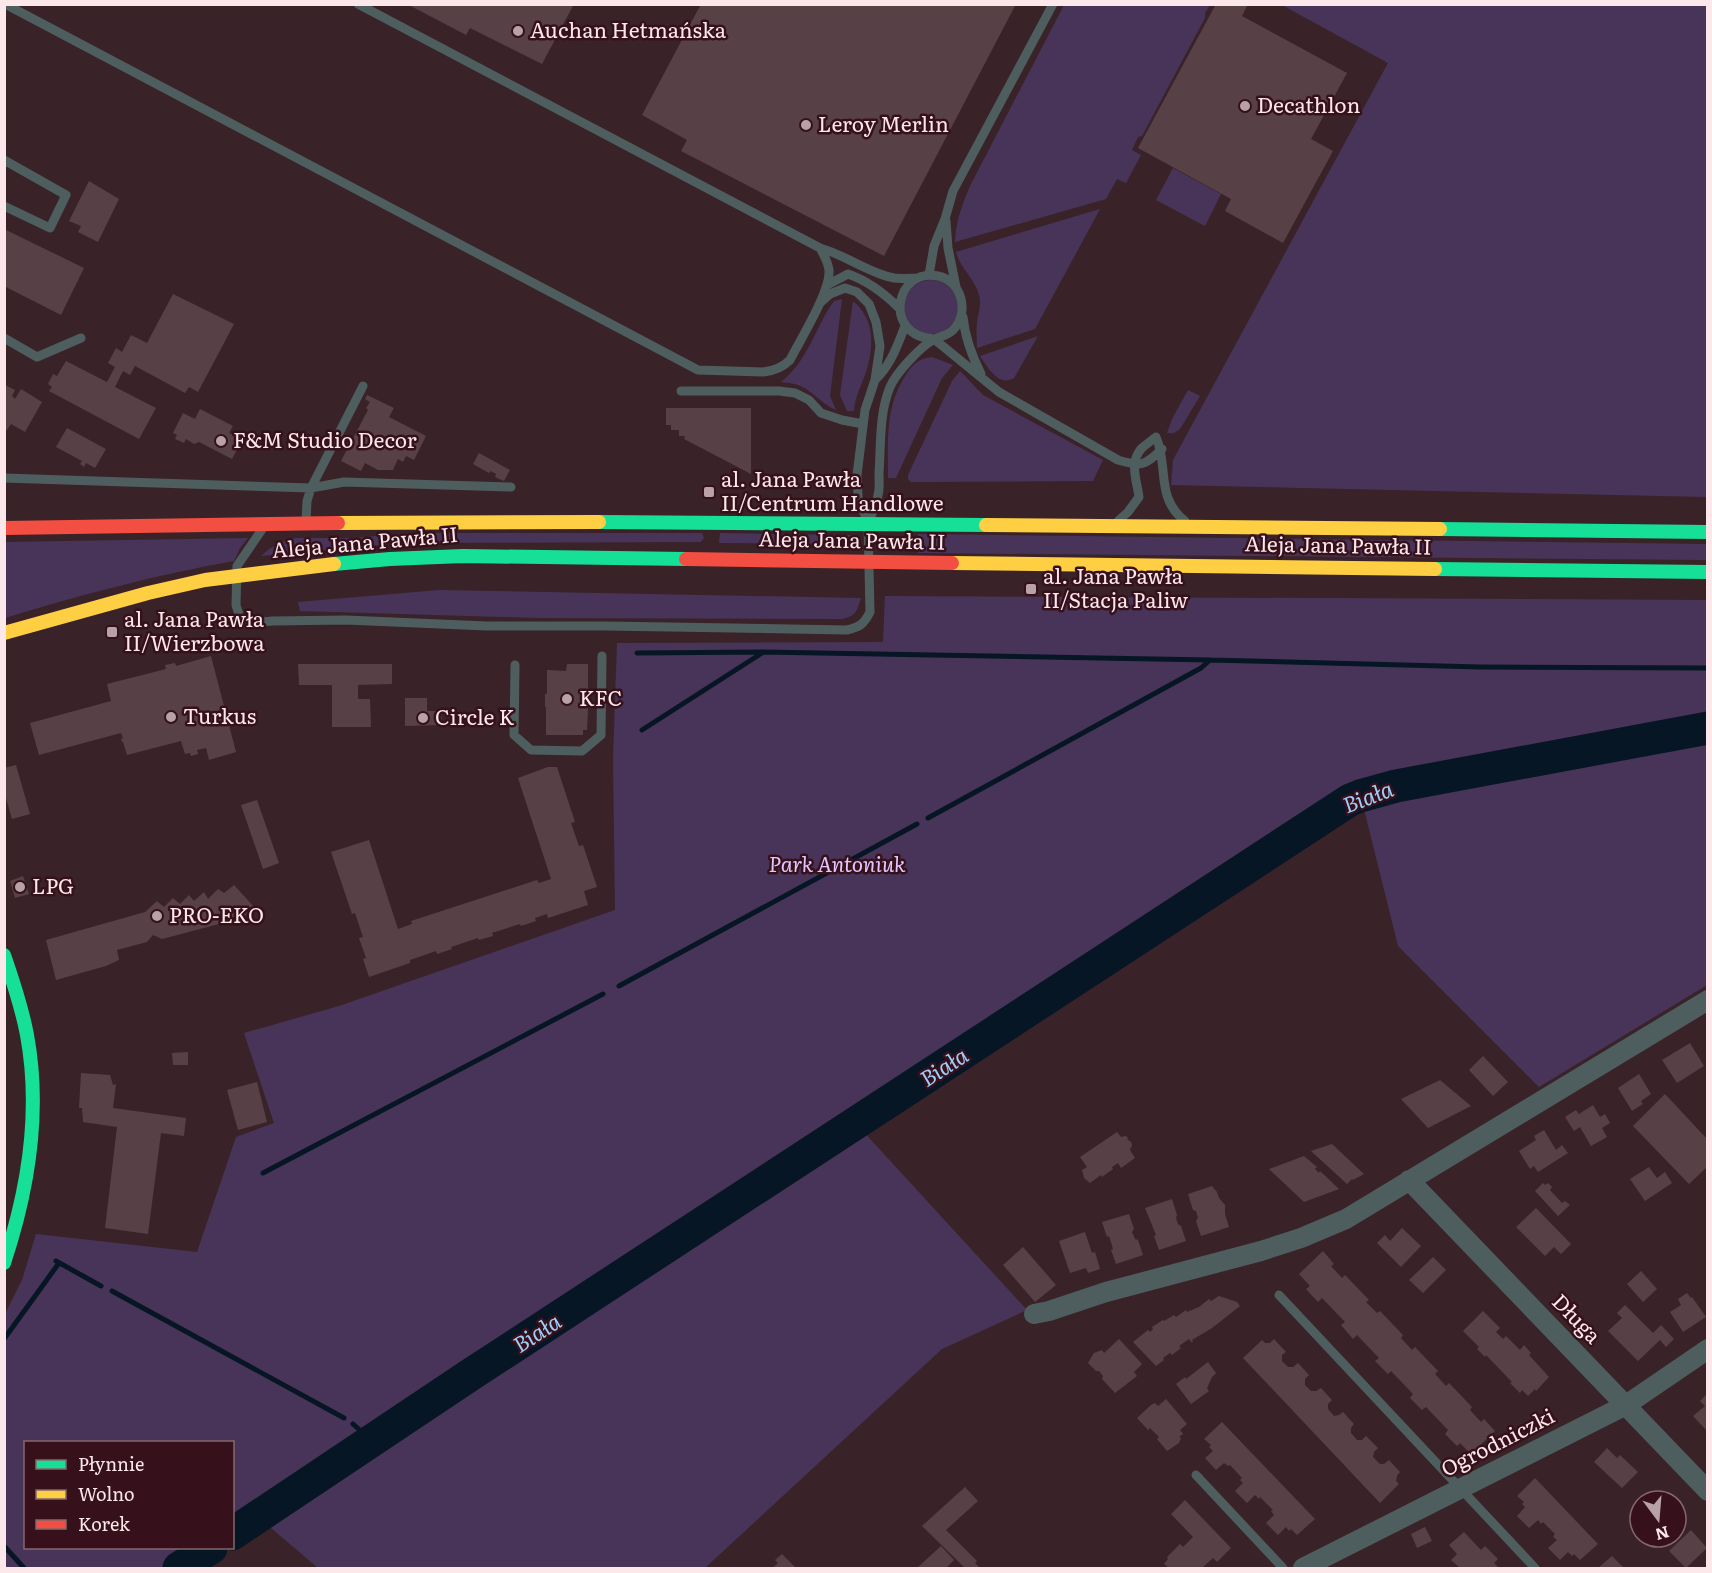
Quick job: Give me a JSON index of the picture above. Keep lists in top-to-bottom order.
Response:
{
  "streets": {
    "main road": ["Aleja Jana Pawła II"],
    "street": ["Długa", "Ogrodniczki"]
  },
  "crossings": [
    ["Długa", "Ogrodniczki"]
  ],
  "water": ["Biała"],
  "parks": ["Park Antoniuk"],
  "places": {
    "other": [
      "Auchan Hetmańska",
      "Decathlon",
      "Leroy Merlin",
      "F&M Studio Decor",
      "KFC",
      "Turkus",
      "Circle K",
      "LPG",
      "PRO-EKO"
    ],
    "transit": ["al. Jana Pawła II/Centrum Handlowe", "al. Jana Pawła II/Stacja Paliw", "al. Jana Pawła II/Wierzbowa"]
  },
  "legend": ["Płynnie", "Wolno", "Korek"],
  "north": "bottom"
}
